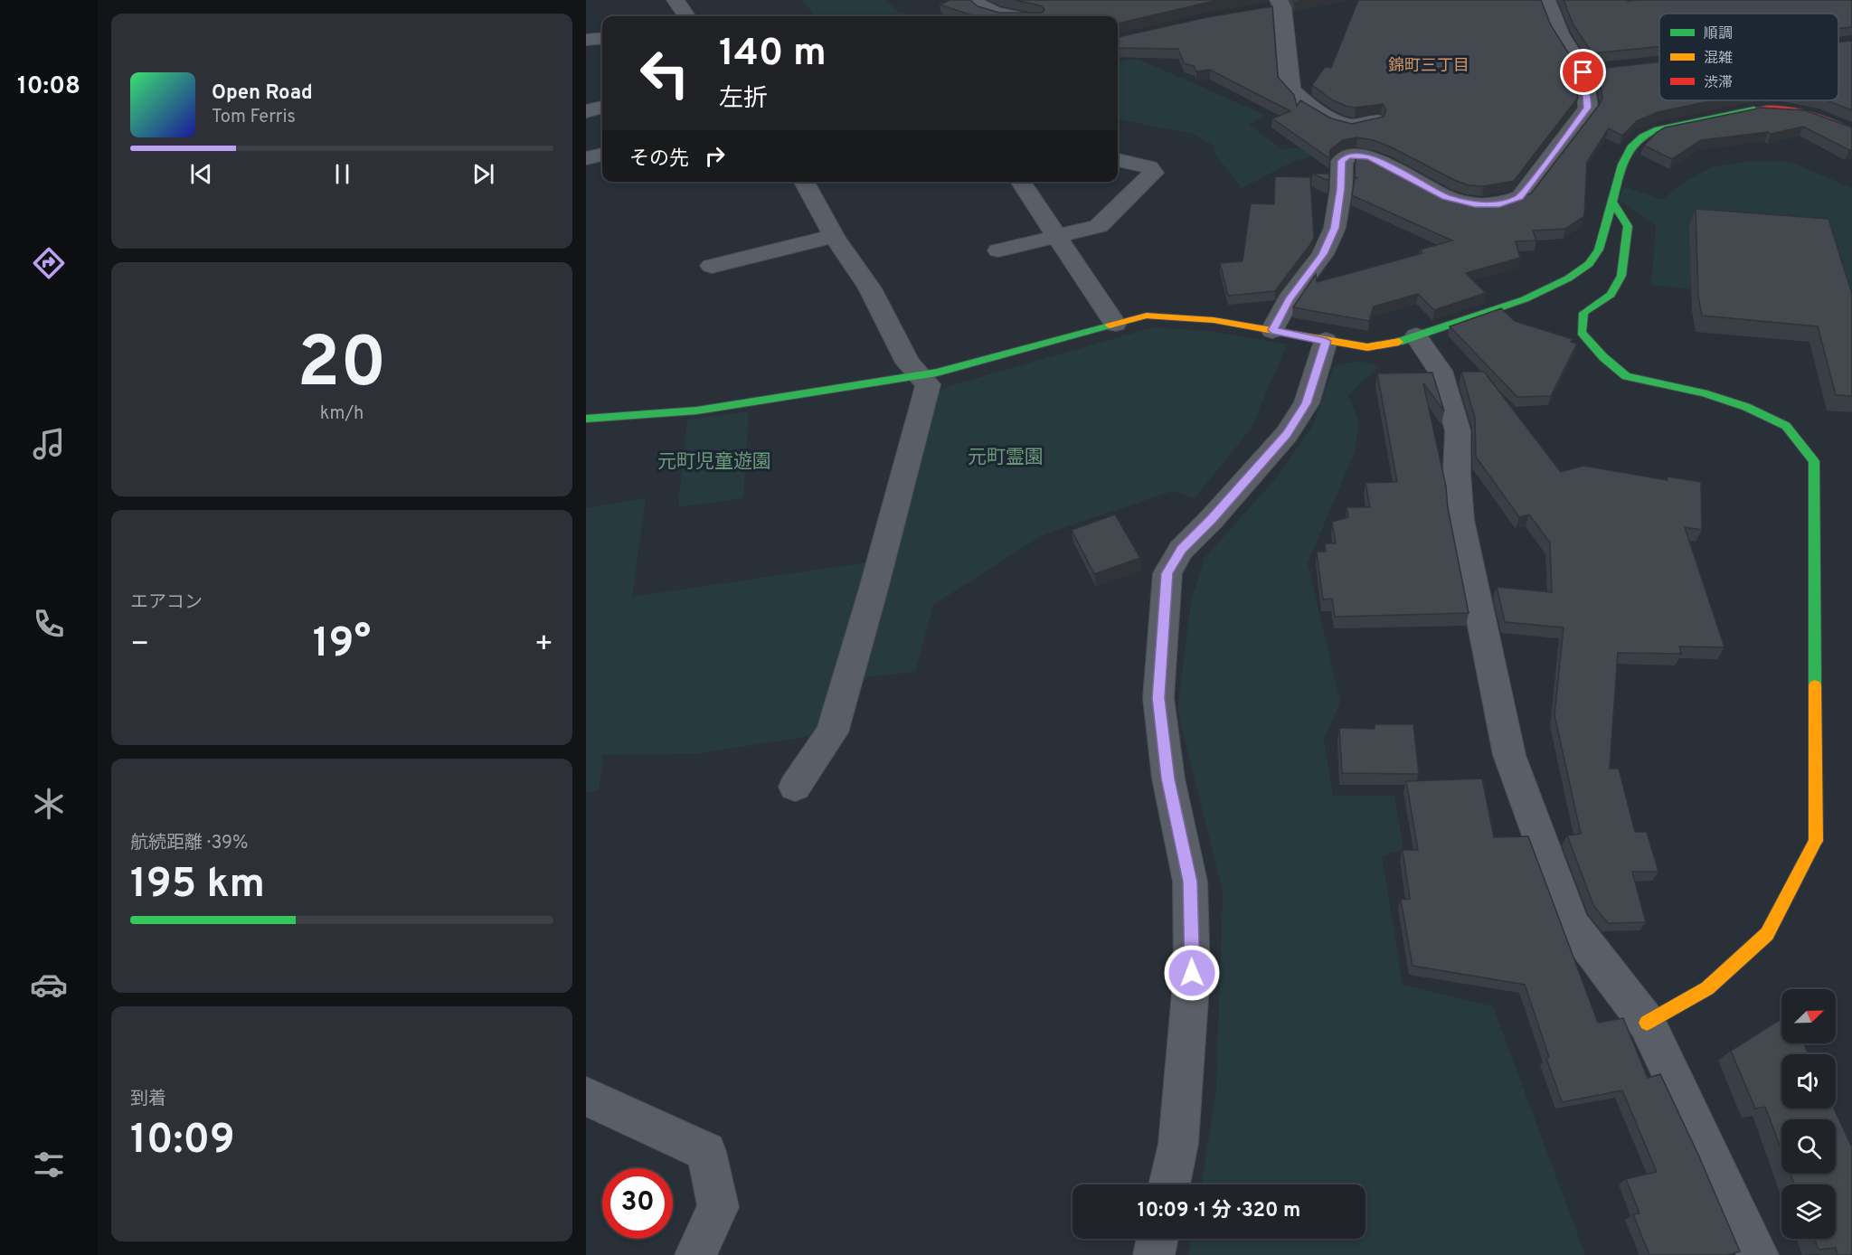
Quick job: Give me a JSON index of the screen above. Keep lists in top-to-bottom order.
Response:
{
  "districts": ["錦町三丁目"],
  "parks": ["元町霊園", "元町児童遊園"],
  "legend": ["順調", "混雑", "渋滞"],
  "north": "top right",
  "page": {
    "tabs": "10:08",
    "turn": ["140 m", "左折"],
    "song": ["Open Road", "Tom Ferris"],
    "then": "その先",
    "tile": [
      ["20", "km/h"],
      "エアコン",
      ["航続距離 · 39%", "195 km"],
      ["到着", "10:09"]
    ],
    "heat": ["−", "19°", "+"],
    "limit": "30",
    "trip": "10:09 · 1 分 · 320 m"
  }
}
